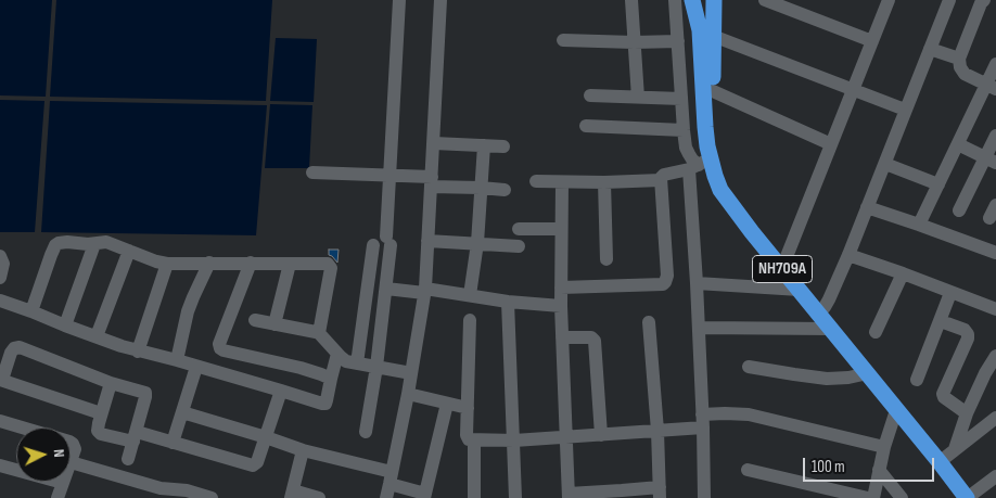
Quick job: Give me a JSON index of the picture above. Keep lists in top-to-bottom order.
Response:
{
  "streets": {
    "highway": ["NH709A"]
  },
  "scale_bar": "100 m",
  "north": "right"
}
